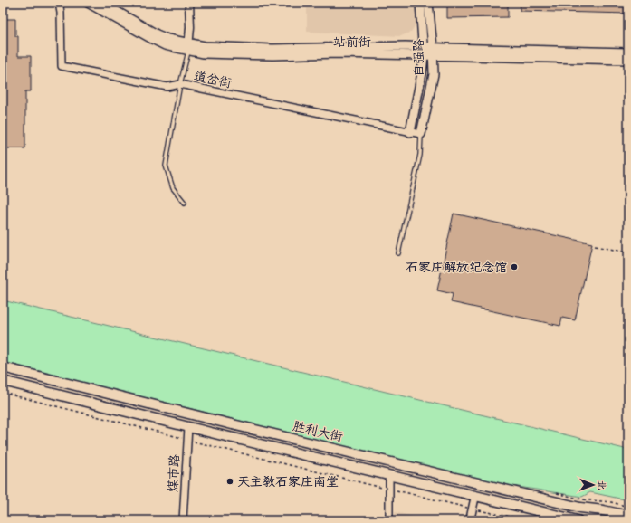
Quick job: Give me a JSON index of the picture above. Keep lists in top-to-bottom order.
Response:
{
  "streets": {
    "main road": ["站前街", "自强路", "胜利大街"],
    "street": ["道岔街", "煤市路"]
  },
  "crossings": [
    ["站前街", "自强路"],
    ["自强路", "道岔街"],
    ["胜利大街", "煤市路"]
  ],
  "places": ["石家庄解放纪念馆", "天主教石家庄南堂"],
  "north": "right"
}
